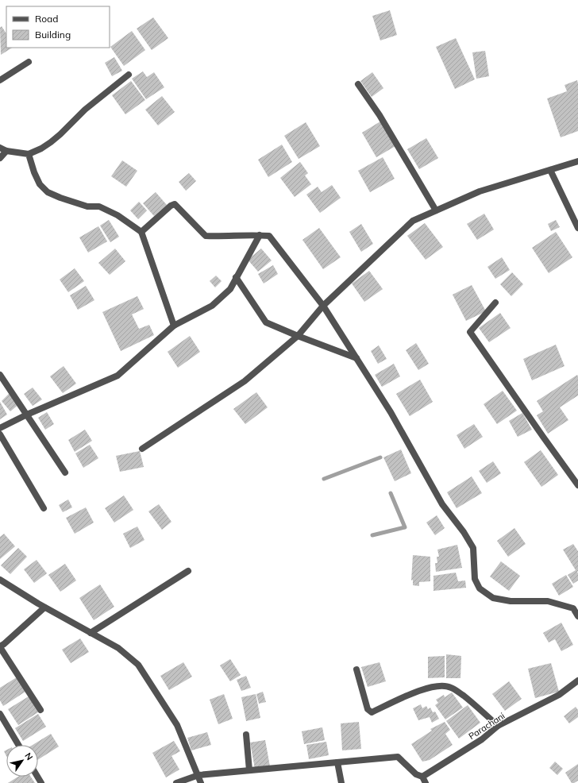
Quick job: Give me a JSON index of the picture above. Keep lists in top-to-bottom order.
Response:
{
  "streets": {
    "street": ["Parachani"]
  },
  "legend": ["Road", "Building"],
  "north": "top right"
}
